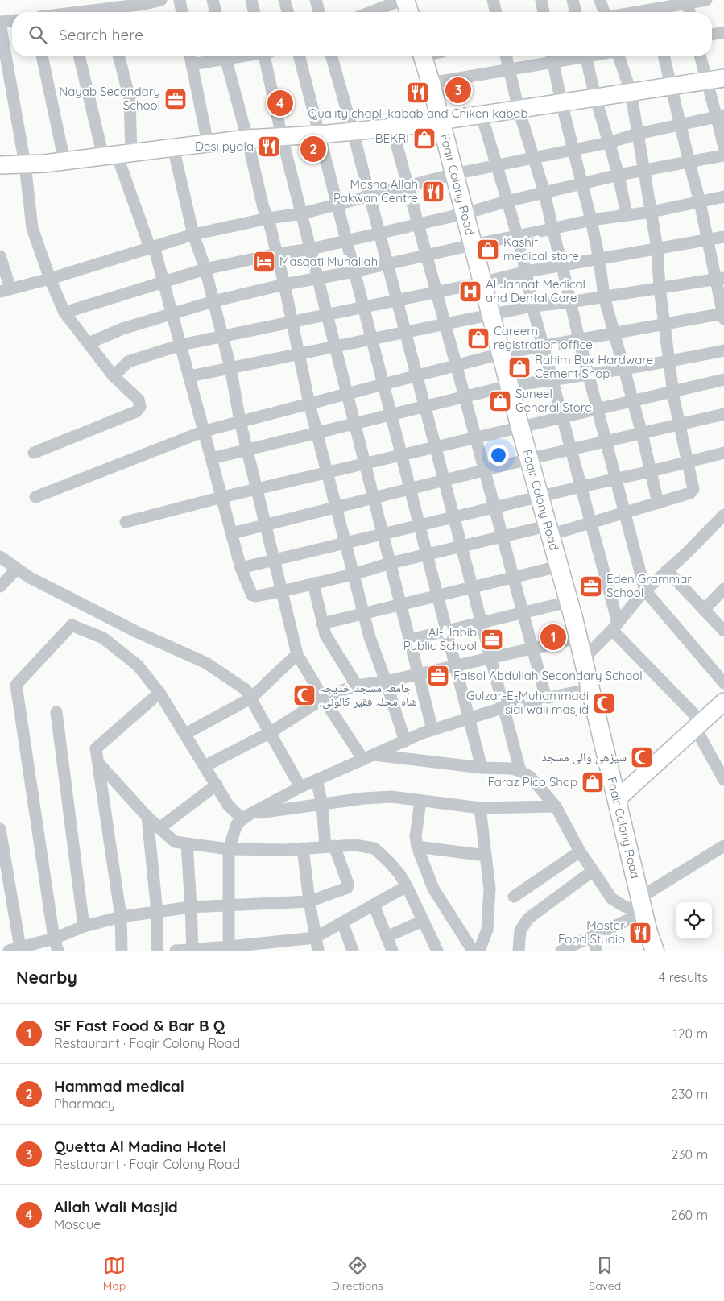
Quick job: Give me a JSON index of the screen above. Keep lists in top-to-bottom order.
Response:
{
  "streets": {
    "main road": ["Faqir Colony Road"]
  },
  "places": {
    "restaurant": [
      "Quality chapli kabab and Chiken kabab",
      "Desi pyala",
      "Masha Allah Pakwan Centre",
      "Master Food Studio"
    ],
    "office": [
      "Nayab Secondary School",
      "Eden Grammar School",
      "Al-Habib Public School",
      "Faisal Abdullah Secondary School"
    ],
    "shop": [
      "BEKRI",
      "Kashif medical store",
      "Careem registration office",
      "Rahim Bux Hardware Cement Shop",
      "Suneel General Store",
      "Faraz Pico Shop"
    ],
    "hotel": ["Masqati Muhallah"],
    "hospital": ["Al Jannat Medical and Dental Care"],
    "mosque": ["جامعہ مسجد خدیجہ ,شاہ محلہ فقیر کالونی", "Gulzar-E-Muhammadi sidi wali masjid", "سیڑھی والی مسجد"]
  },
  "page": {
    "search": "Search here",
    "pins": [
      "3",
      "4",
      "2",
      "1"
    ],
    "heading": ["Nearby", "4 results"],
    "list": [
      {
        "mark": "1",
        "name": "SF Fast Food & Bar B Q",
        "note": "Restaurant · Faqir Colony Road",
        "value": "120 m"
      },
      {
        "mark": "2",
        "name": "Hammad medical",
        "note": "Pharmacy",
        "value": "230 m"
      },
      {
        "mark": "3",
        "name": "Quetta Al Madina Hotel",
        "note": "Restaurant · Faqir Colony Road",
        "value": "230 m"
      },
      {
        "mark": "4",
        "name": "Allah Wali Masjid",
        "note": "Mosque",
        "value": "260 m"
      }
    ],
    "nav": ["Map", "Directions", "Saved"]
  }
}
